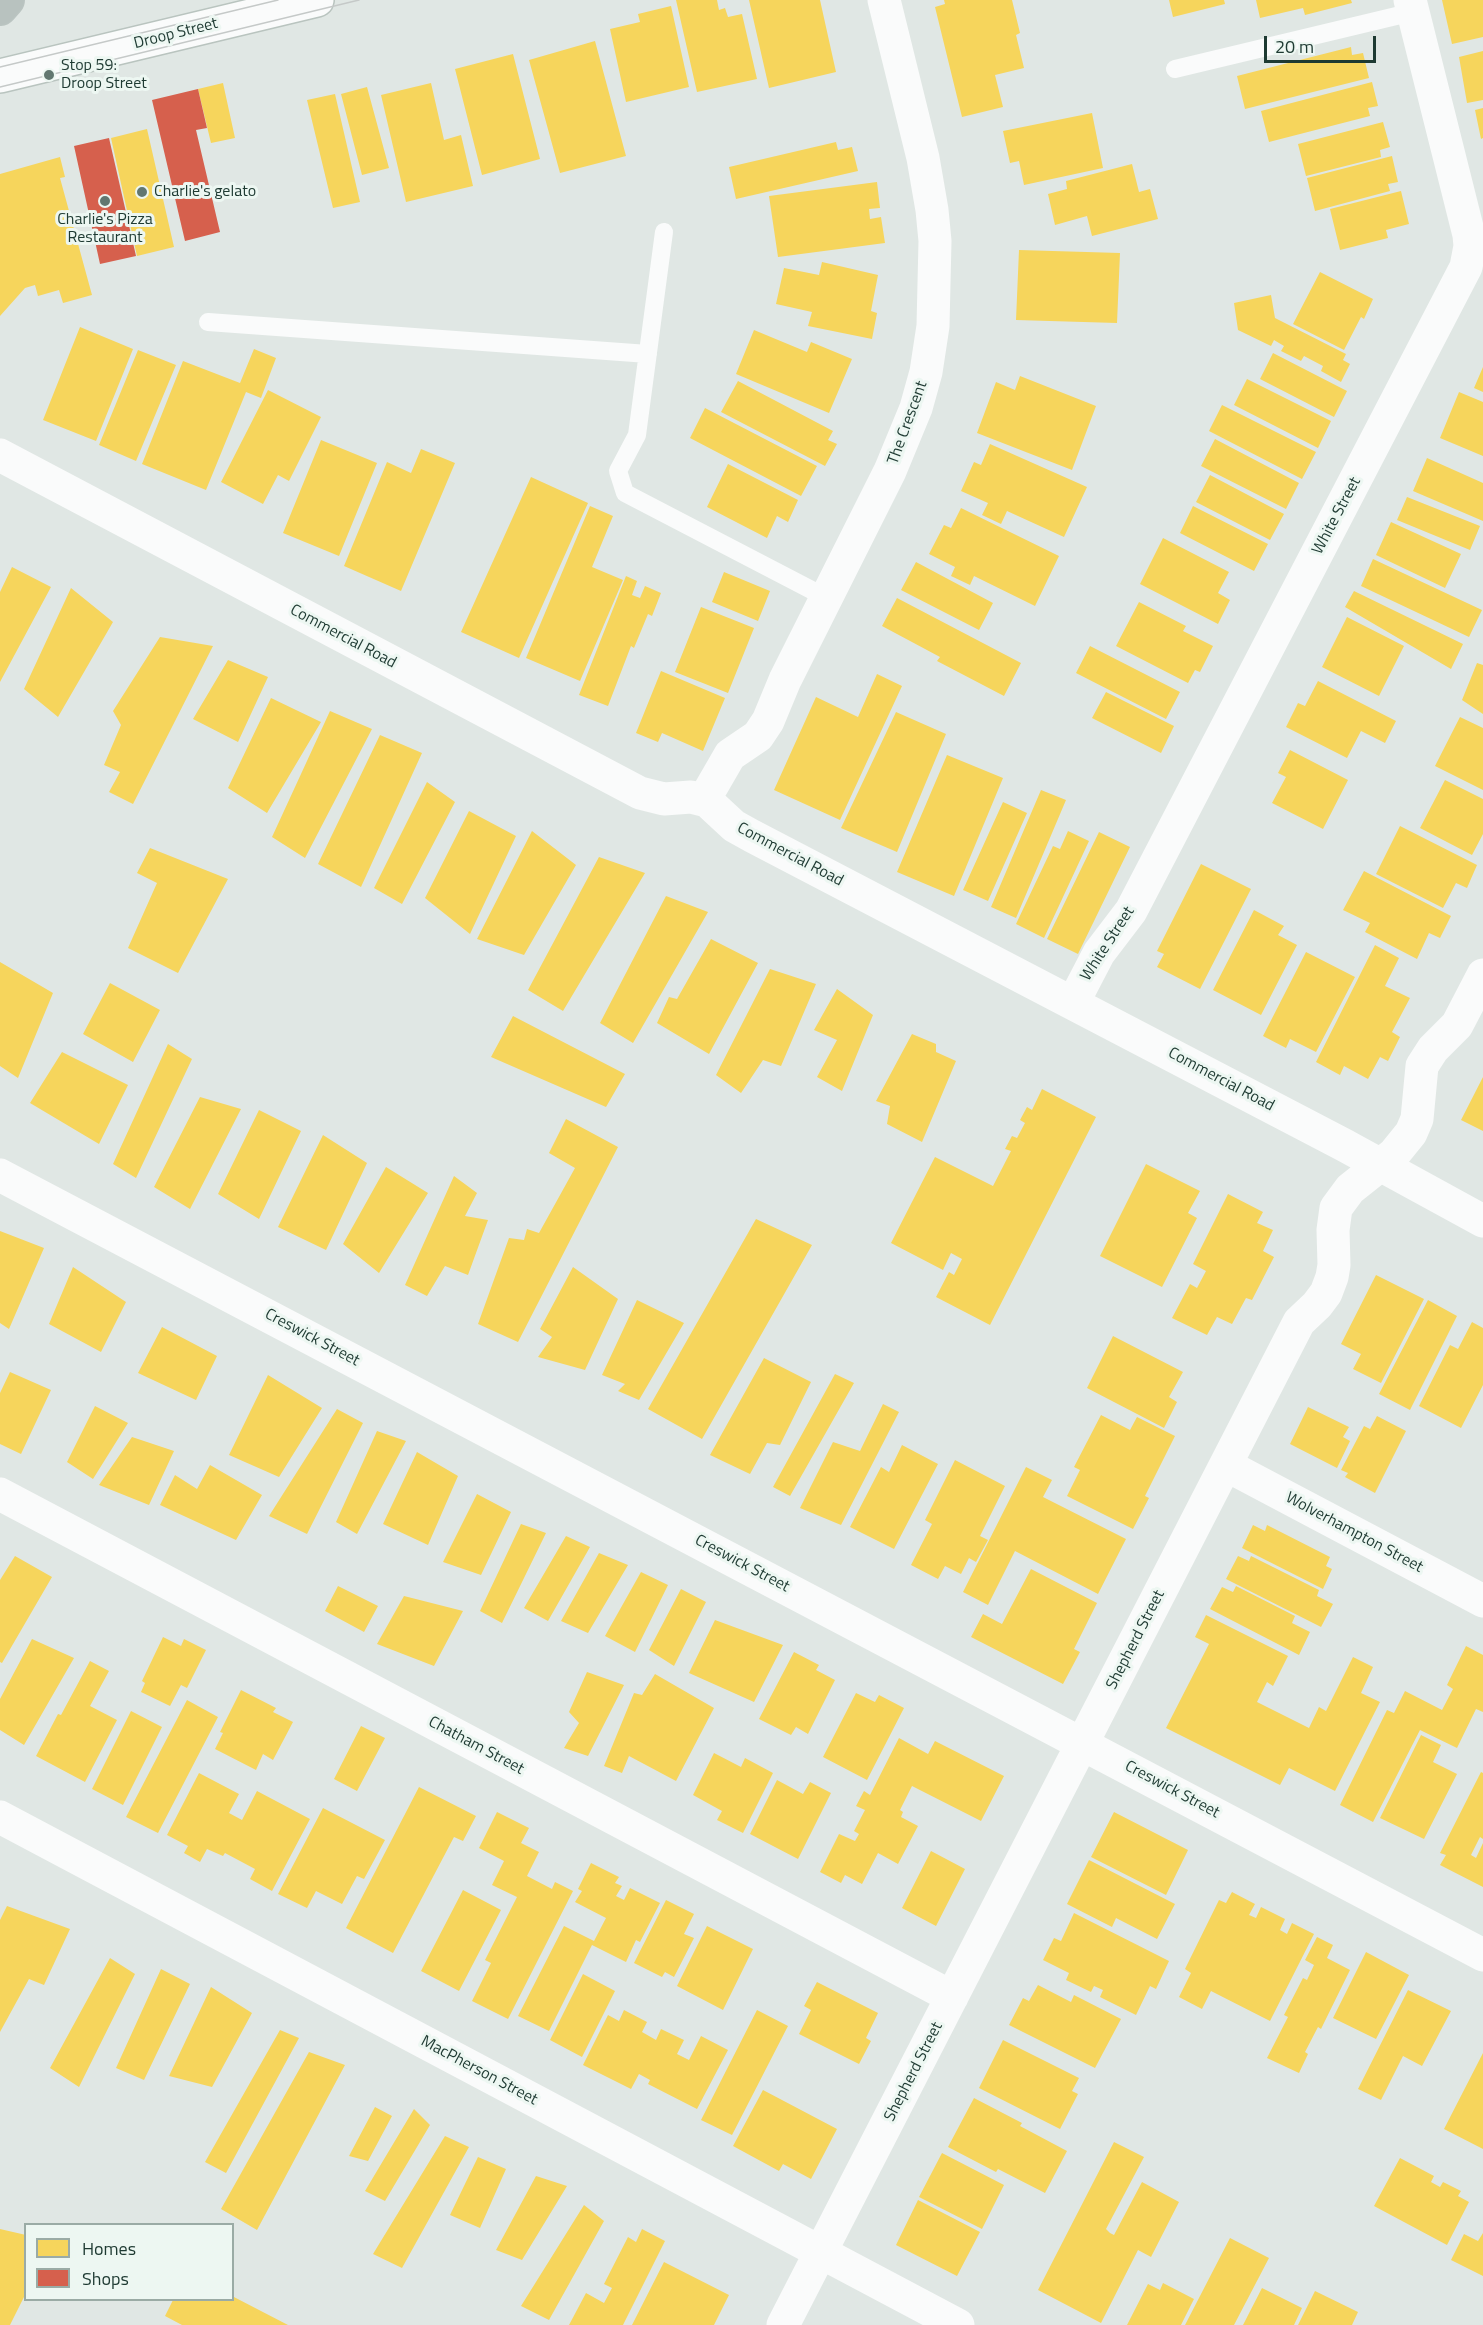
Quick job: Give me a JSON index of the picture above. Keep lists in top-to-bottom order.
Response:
{
  "streets": {
    "street": [
      "Droop Street",
      "The Crescent",
      "White Street",
      "Commercial Road",
      "Creswick Street",
      "Wolverhampton Street",
      "Shepherd Street",
      "Chatham Street",
      "MacPherson Street"
    ]
  },
  "crossings": [
    ["The Crescent", "Commercial Road"],
    ["White Street", "Commercial Road"],
    ["Commercial Road", "Shepherd Street"],
    ["Creswick Street", "Shepherd Street"],
    ["Wolverhampton Street", "Shepherd Street"],
    ["Shepherd Street", "Chatham Street"],
    ["Shepherd Street", "MacPherson Street"]
  ],
  "places": ["Stop 59: Droop Street", "Charlie's gelato", "Charlie's Pizza Restaurant"],
  "legend": ["Homes", "Shops"],
  "scale_bar": "20 m"
}
